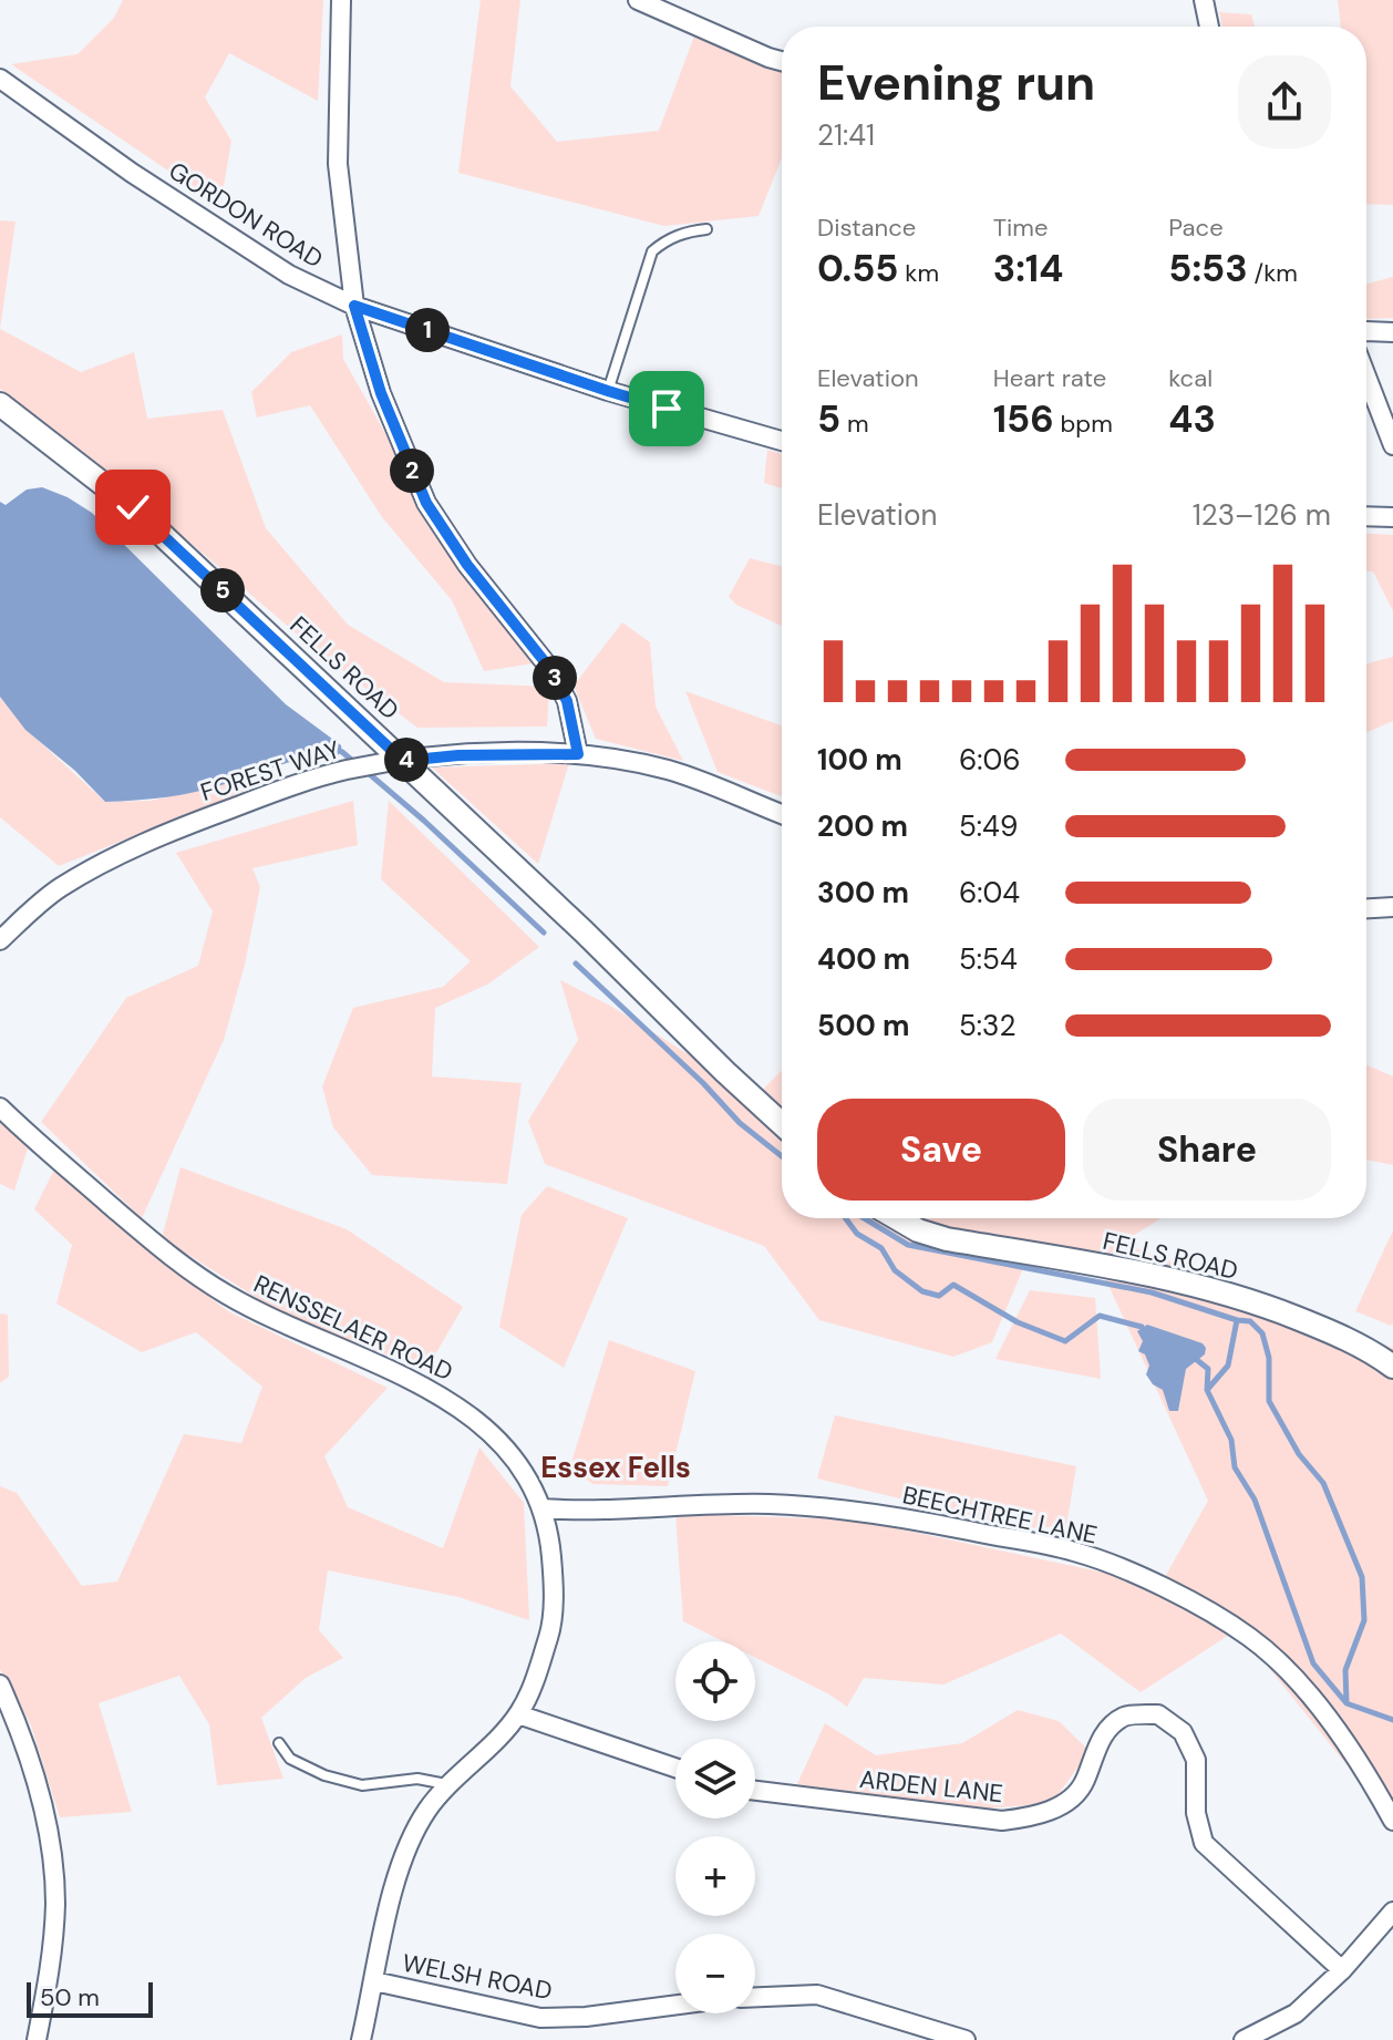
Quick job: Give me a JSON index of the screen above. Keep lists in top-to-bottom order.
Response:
{
  "streets": {
    "street": [
      "GORDON ROAD",
      "FELLS ROAD",
      "FOREST WAY",
      "RENSSELAER ROAD",
      "BEECHTREE LANE",
      "ARDEN LANE",
      "WELSH ROAD"
    ]
  },
  "crossings": [
    ["FELLS ROAD", "FOREST WAY"],
    ["RENSSELAER ROAD", "BEECHTREE LANE"],
    ["RENSSELAER ROAD", "WELSH ROAD"]
  ],
  "districts": ["Essex Fells"],
  "scale_bar": "50 m",
  "page": {
    "heading": ["Evening run", "21:41"],
    "stats": [
      ["Distance", "0.55 km"],
      ["Time", "3:14"],
      ["Pace", "5:53 /km"],
      ["Elevation", "5 m"],
      ["Heart rate", "156 bpm"],
      ["kcal", "43"]
    ],
    "pins": [
      "1",
      "2",
      "5",
      "3",
      "4"
    ],
    "chart": ["Elevation", "123–126 m"],
    "list": [
      {
        "name": "100 m",
        "note": "6:06"
      },
      {
        "name": "200 m",
        "note": "5:49"
      },
      {
        "name": "300 m",
        "note": "6:04"
      },
      {
        "name": "400 m",
        "note": "5:54"
      },
      {
        "name": "500 m",
        "note": "5:32"
      }
    ],
    "buttons": ["Save", "Share"],
    "map_buttons": ["+", "−"],
    "scale": "50 m"
  }
}
